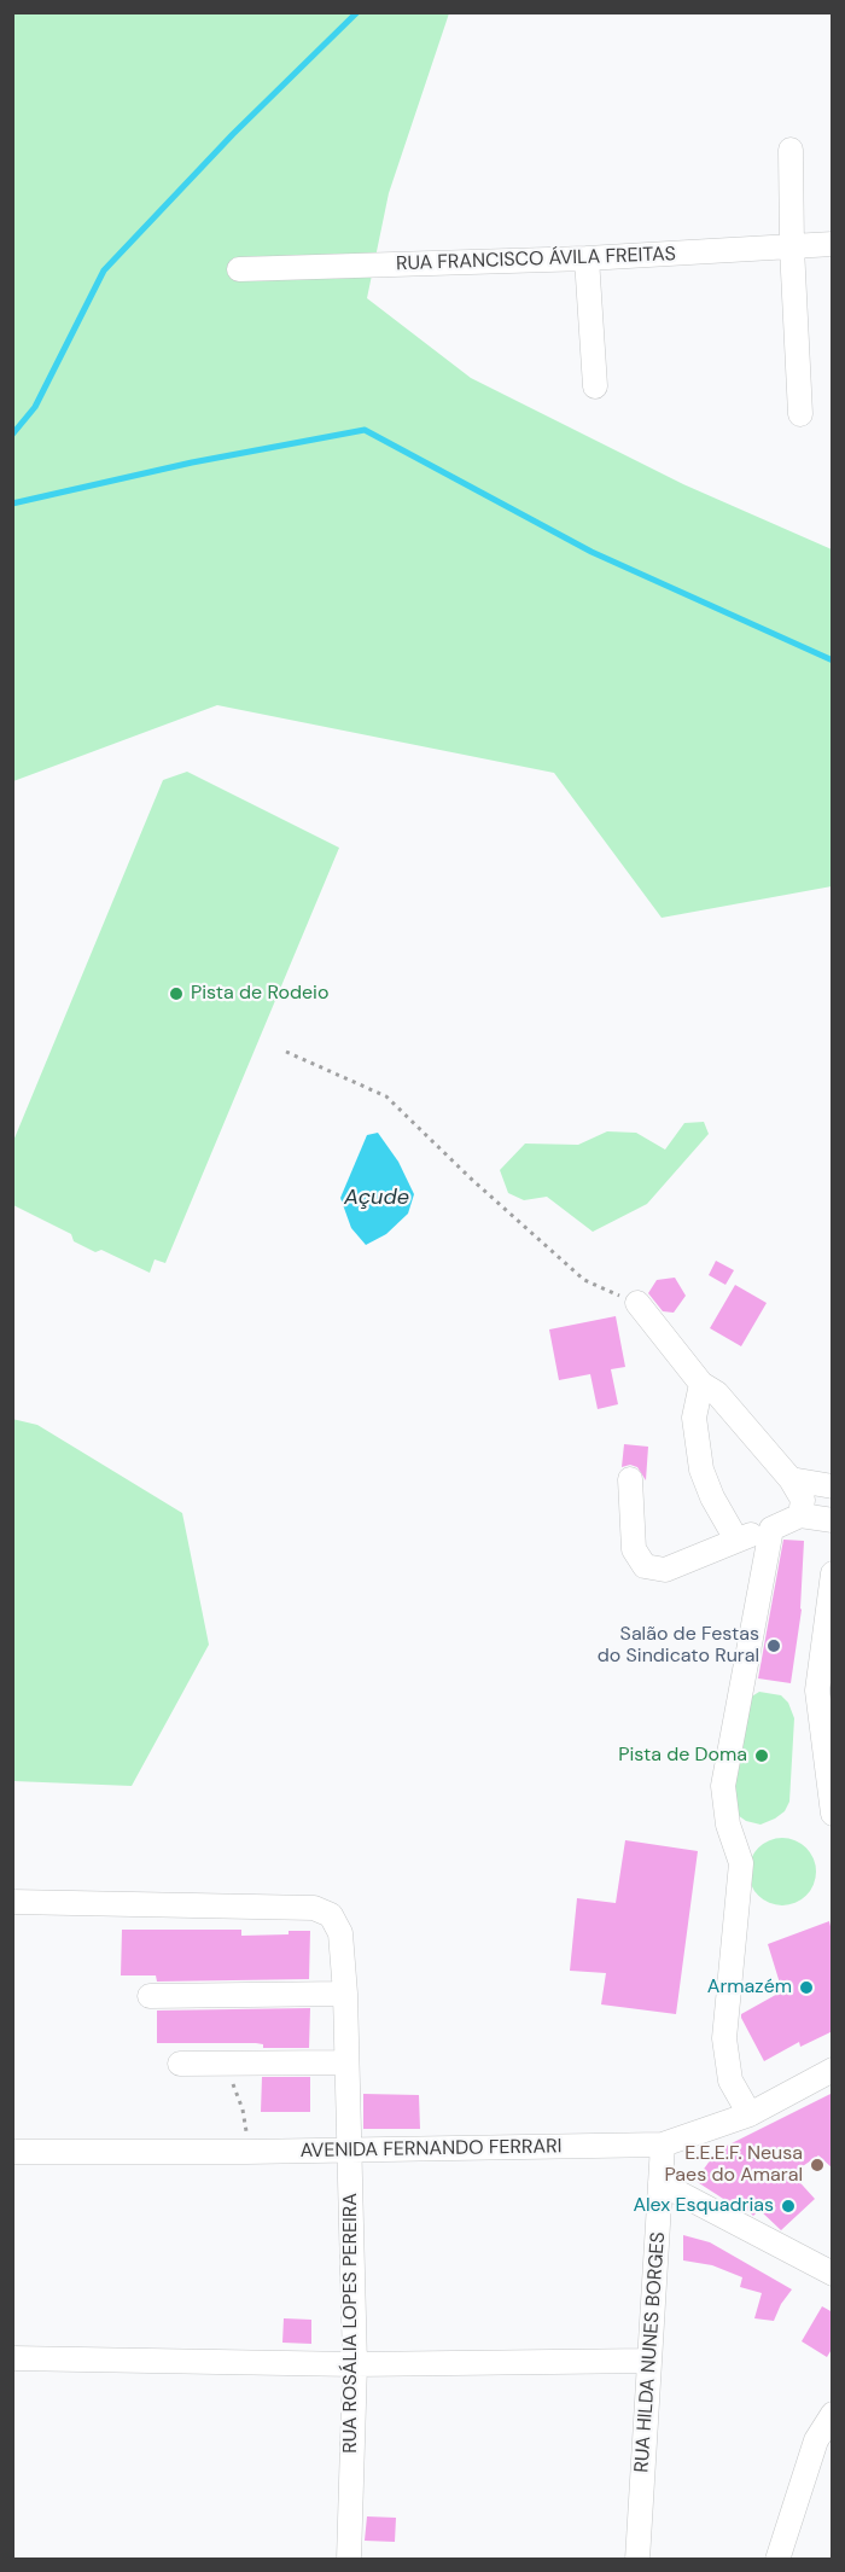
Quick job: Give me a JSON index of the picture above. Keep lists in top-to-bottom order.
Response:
{
  "streets": {
    "street": [
      "RUA FRANCISCO ÁVILA FREITAS",
      "AVENIDA FERNANDO FERRARI",
      "RUA ROSÁLIA LOPES PEREIRA",
      "RUA HILDA NUNES BORGES"
    ]
  },
  "crossings": [
    ["AVENIDA FERNANDO FERRARI", "RUA ROSÁLIA LOPES PEREIRA"],
    ["AVENIDA FERNANDO FERRARI", "RUA HILDA NUNES BORGES"]
  ],
  "water": ["Açude"],
  "places": [
    "Pista de Rodeio",
    "Salão de Festas do Sindicato Rural",
    "Pista de Doma",
    "Armazém",
    "E.E.E.F. Neusa Paes do Amaral",
    "Alex Esquadrias"
  ]
}
